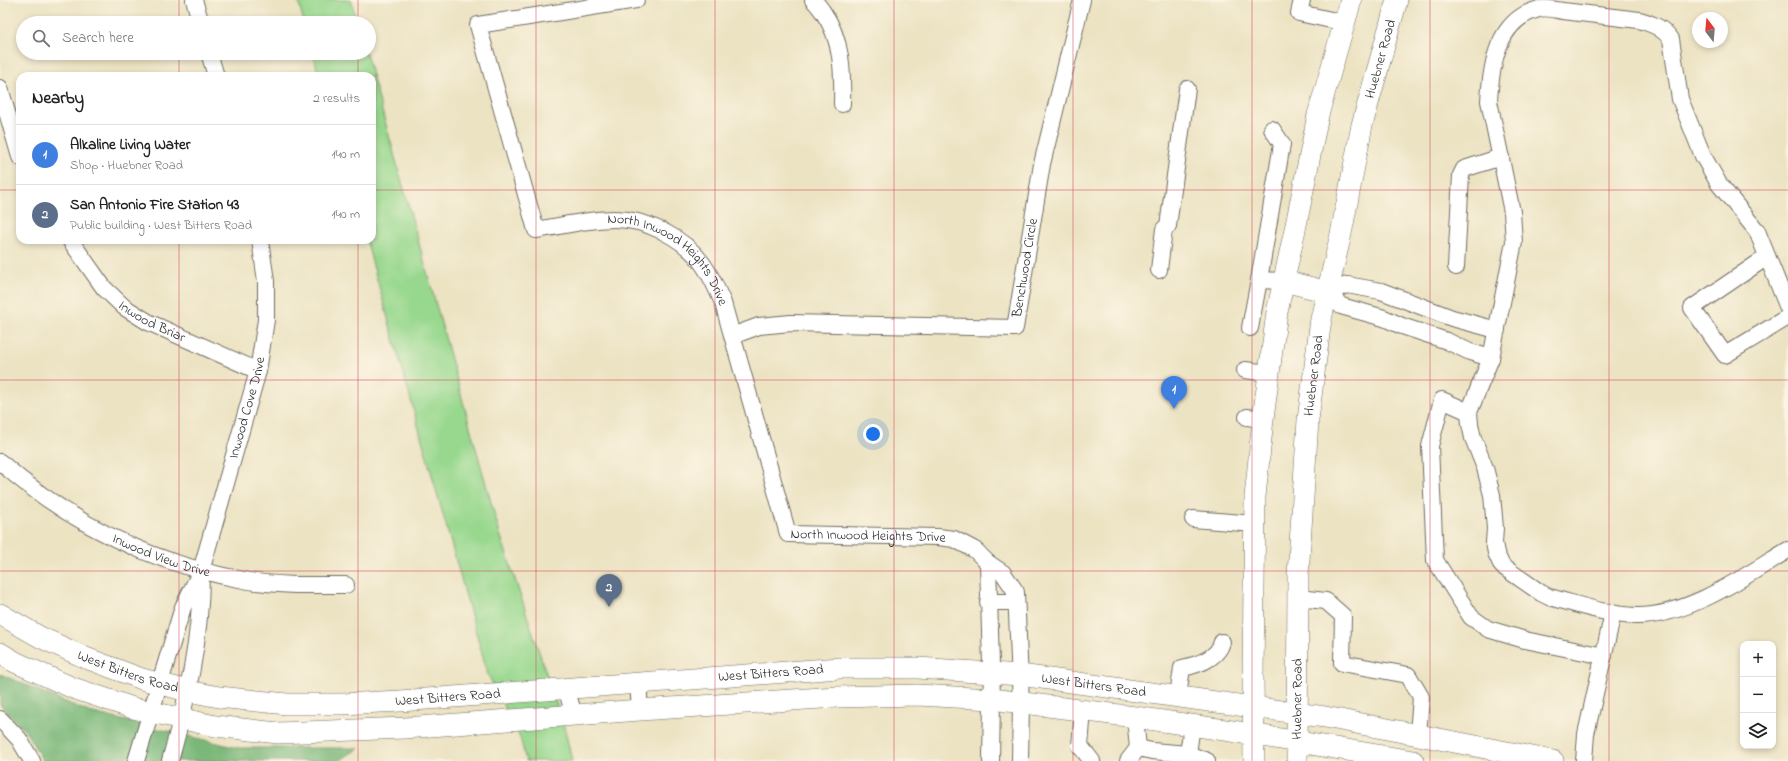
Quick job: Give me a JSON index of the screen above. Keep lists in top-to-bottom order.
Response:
{
  "streets": {
    "main road": ["Huebner Road", "West Bitters Road"],
    "street": [
      "North Inwood Heights Drive",
      "Benchwood Circle",
      "Inwood Briar",
      "Inwood Cove Drive",
      "Inwood View Drive"
    ]
  },
  "crossings": [
    ["Huebner Road", "West Bitters Road"],
    ["North Inwood Heights Drive", "Benchwood Circle"],
    ["North Inwood Heights Drive", "West Bitters Road"],
    ["Inwood Briar", "Inwood Cove Drive"],
    ["Inwood Cove Drive", "Inwood View Drive"],
    ["Inwood Cove Drive", "West Bitters Road"]
  ],
  "north": "top",
  "page": {
    "search": "Search here",
    "heading": ["Nearby", "2 results"],
    "list": [
      {
        "mark": "1",
        "name": "Alkaline Living Water",
        "note": "Shop · Huebner Road",
        "value": "140 m"
      },
      {
        "mark": "2",
        "name": "San Antonio Fire Station 43",
        "note": "Public building · West Bitters Road",
        "value": "140 m"
      }
    ],
    "pins": ["1", "2"],
    "map_buttons": ["+", "−"]
  }
}
